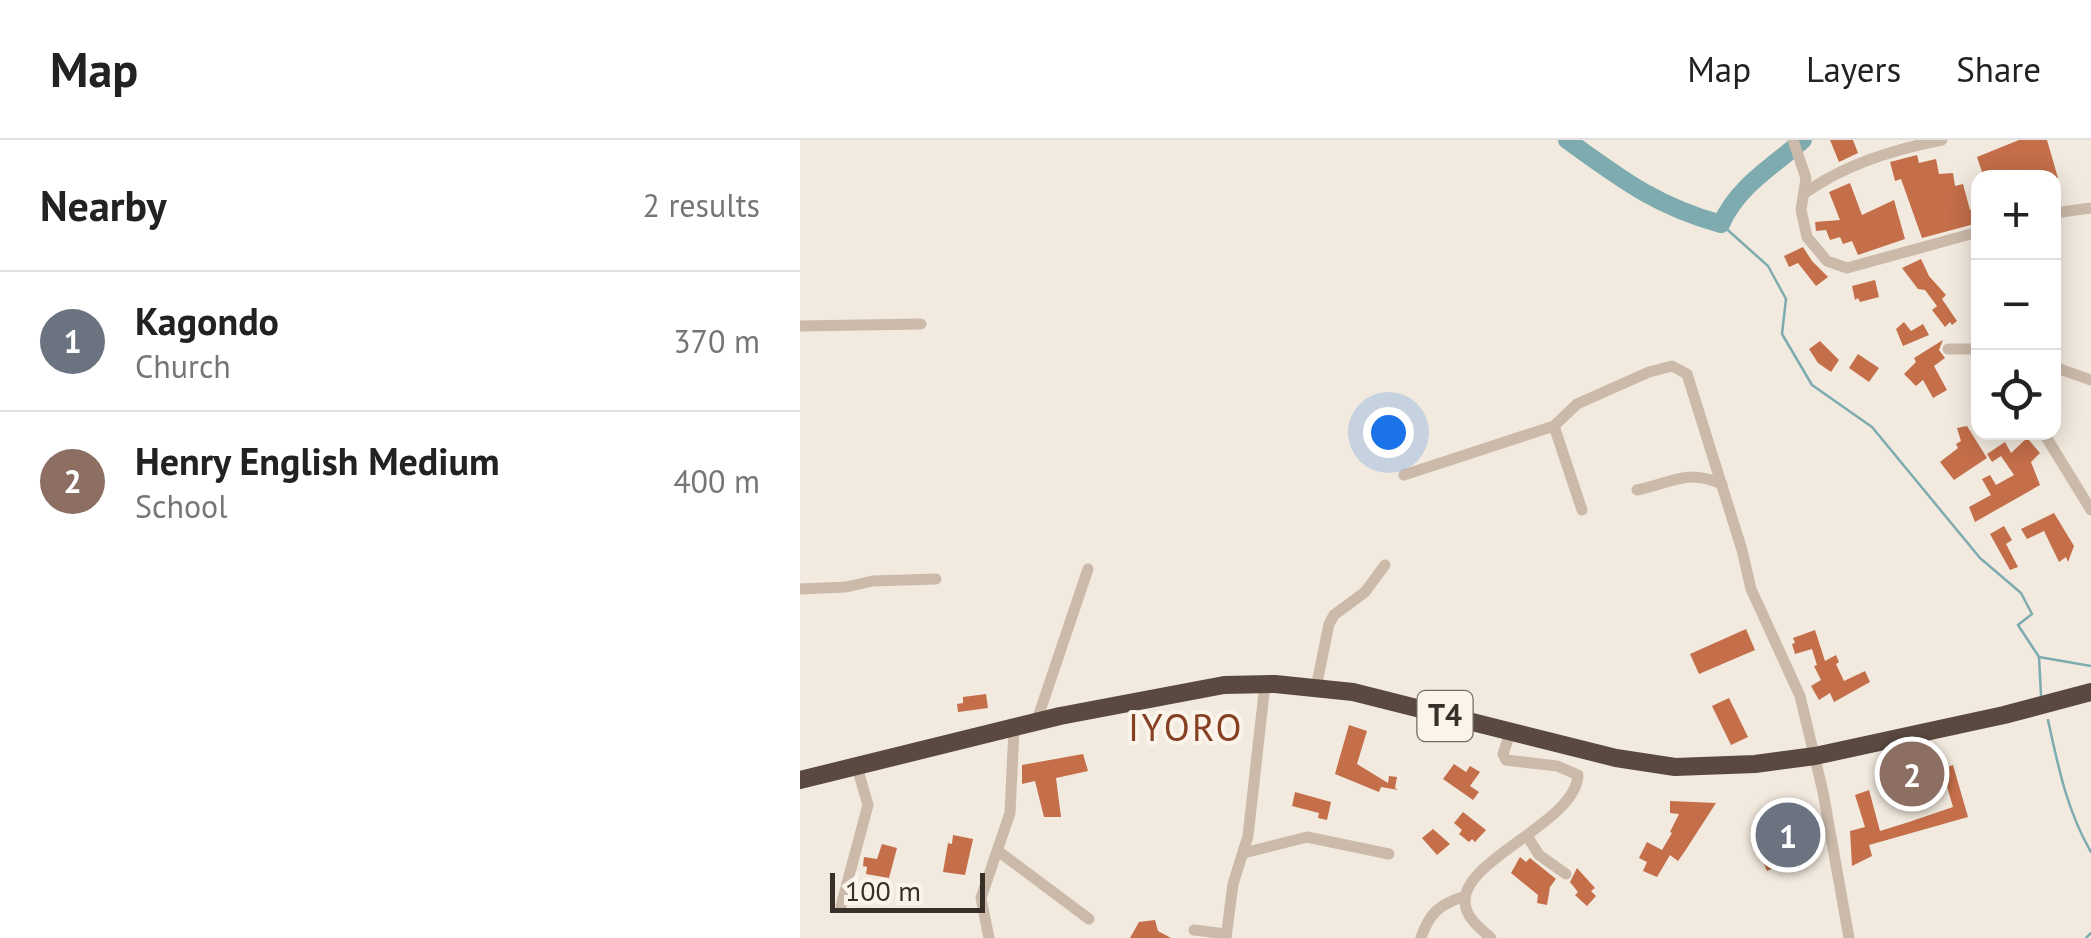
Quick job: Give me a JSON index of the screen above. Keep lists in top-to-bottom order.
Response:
{
  "streets": {
    "highway": ["T4"]
  },
  "districts": ["IYORO"],
  "scale_bar": "100 m",
  "page": {
    "header": "Map",
    "nav": ["Map", "Layers", "Share"],
    "heading": ["Nearby", "2 results"],
    "map_buttons": ["+", "−"],
    "list": [
      {
        "mark": "1",
        "name": "Kagondo",
        "note": "Church",
        "value": "370 m"
      },
      {
        "mark": "2",
        "name": "Henry English Medium",
        "note": "School",
        "value": "400 m"
      }
    ],
    "pins": ["2", "1"],
    "scale": "100 m"
  }
}
